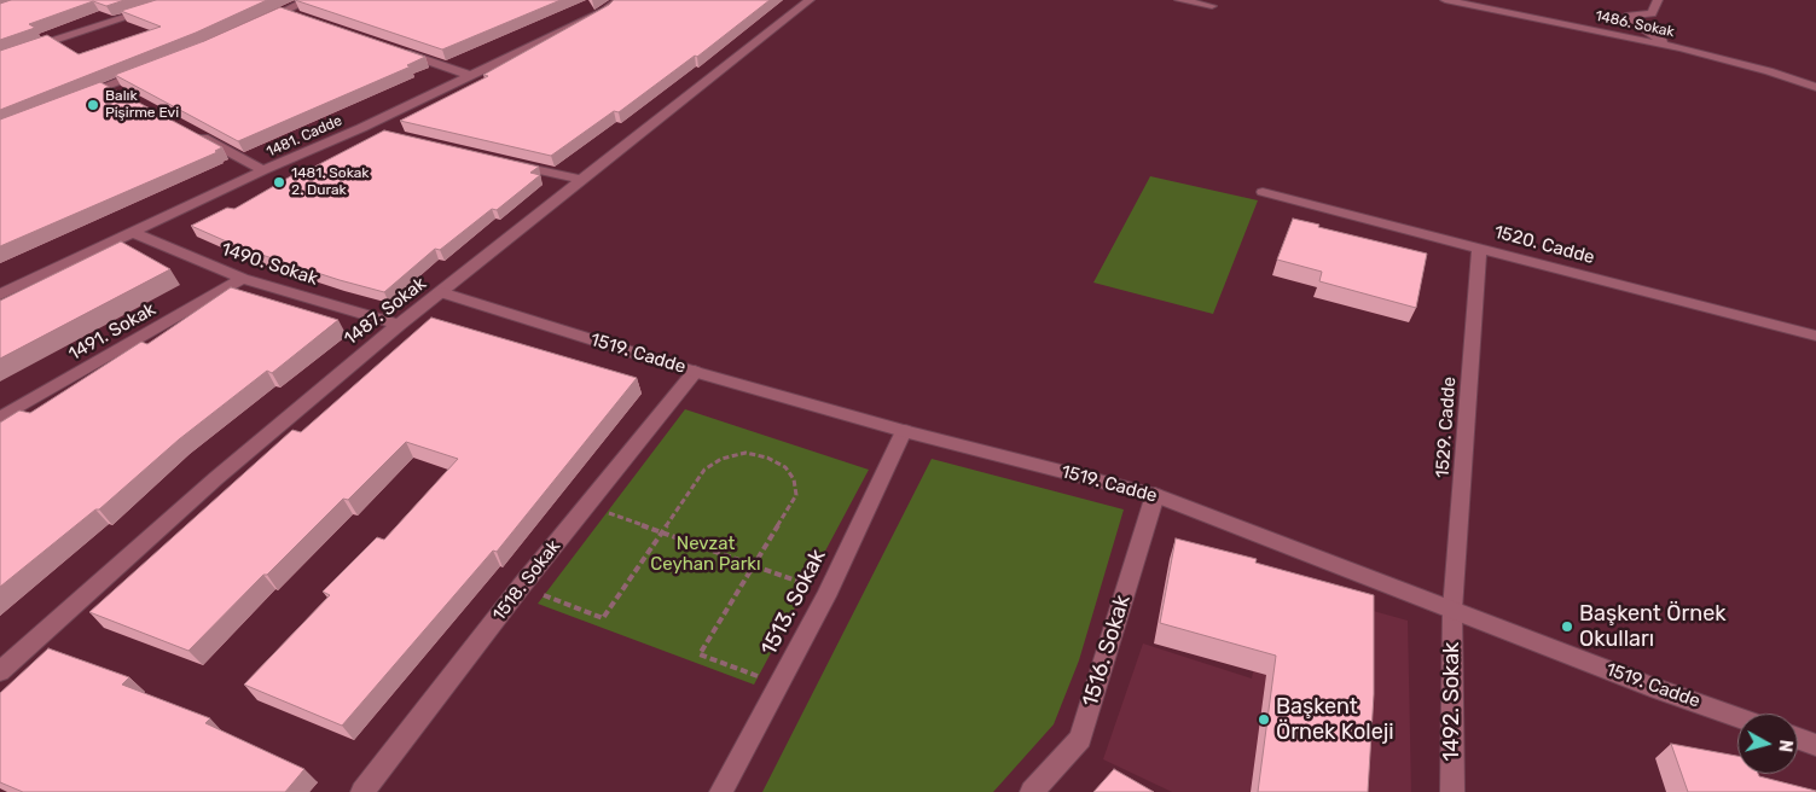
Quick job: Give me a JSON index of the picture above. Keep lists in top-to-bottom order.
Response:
{
  "streets": {
    "street": [
      "1486. Sokak",
      "1481. Cadde",
      "1520. Cadde",
      "1490. Sokak",
      "1487. Sokak",
      "1491. Sokak",
      "1519. Cadde",
      "1529. Cadde",
      "1518. Sokak",
      "1513. Sokak",
      "1516. Sokak",
      "1492. Sokak"
    ]
  },
  "crossings": [
    ["1481. Cadde", "1490. Sokak"],
    ["1520. Cadde", "1529. Cadde"],
    ["1490. Sokak", "1487. Sokak"],
    ["1490. Sokak", "1491. Sokak"],
    ["1487. Sokak", "1519. Cadde"],
    ["1519. Cadde", "1529. Cadde"],
    ["1519. Cadde", "1518. Sokak"],
    ["1519. Cadde", "1513. Sokak"],
    ["1519. Cadde", "1516. Sokak"],
    ["1519. Cadde", "1492. Sokak"],
    ["1529. Cadde", "1492. Sokak"]
  ],
  "parks": ["Nevzat Ceyhan Parkı"],
  "places": [
    "Balık Pişirme Evi",
    "1481. Sokak 2. Durak",
    "Başkent Örnek Okulları",
    "Başkent Örnek Koleji"
  ],
  "north": "right"
}
